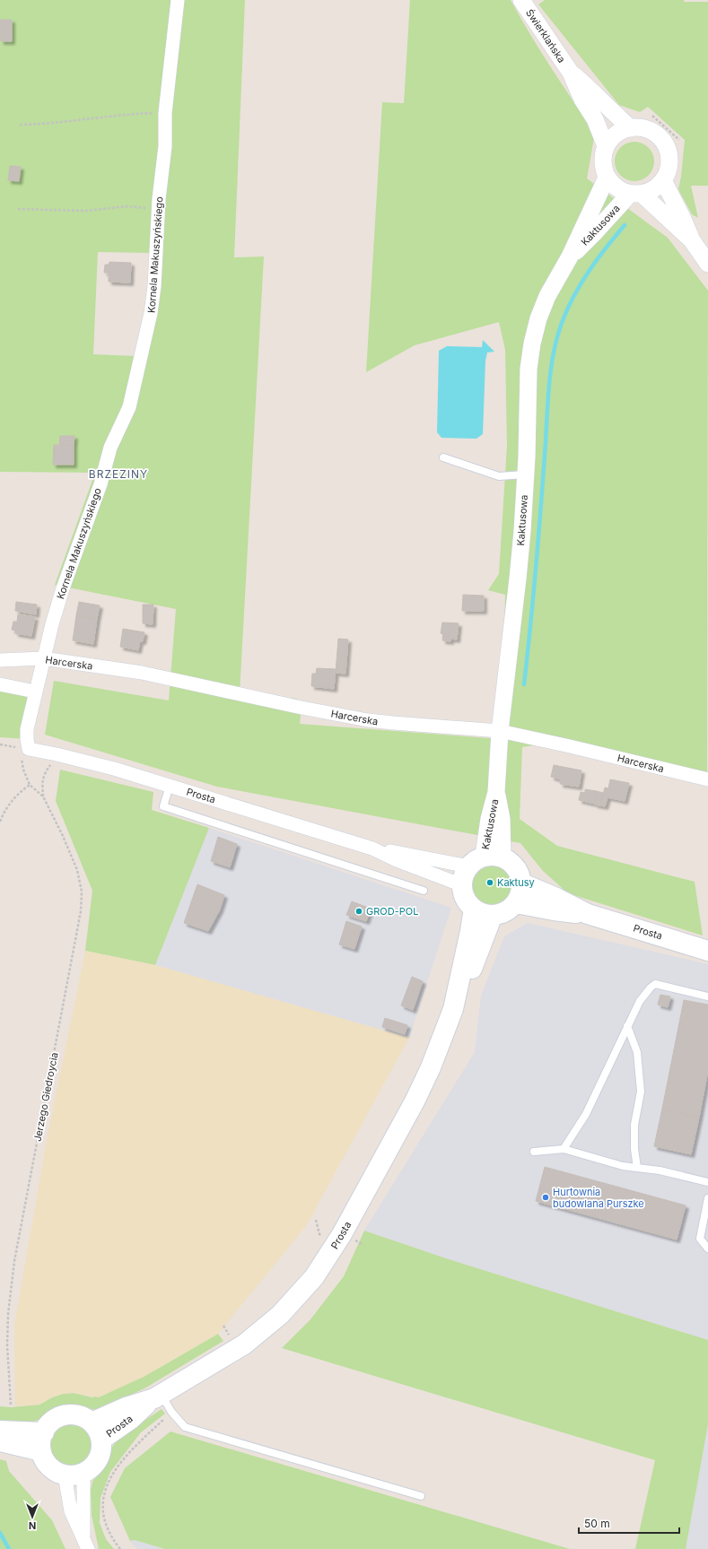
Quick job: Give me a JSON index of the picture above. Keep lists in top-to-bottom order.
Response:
{
  "streets": {
    "main road": ["Prosta"],
    "street": [
      "Świerklańska",
      "Kaktusowa",
      "Kornela Makuszyńskiego",
      "Harcerska"
    ],
    "path": ["Jerzego Giedroycia"]
  },
  "crossings": [
    ["Świerklańska", "Kaktusowa"],
    ["Kaktusowa", "Harcerska"],
    ["Kaktusowa", "Prosta"],
    ["Kornela Makuszyńskiego", "Harcerska"],
    ["Kornela Makuszyńskiego", "Prosta"],
    ["Kornela Makuszyńskiego", "Jerzego Giedroycia"],
    ["Prosta", "Jerzego Giedroycia"]
  ],
  "districts": ["BRZEZINY"],
  "places": ["Kaktusy", "GROD-POL", "Hurtownia budowlana Purszke"],
  "scale_bar": "50 m",
  "north": "bottom"
}
